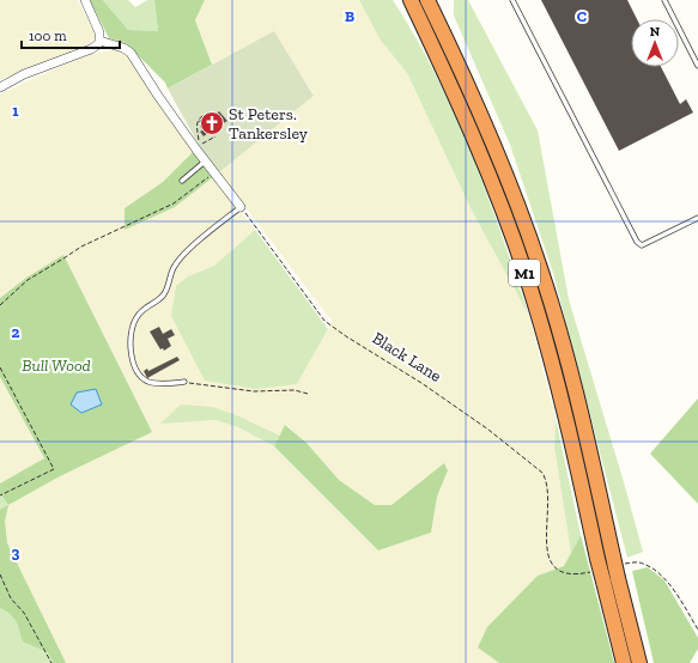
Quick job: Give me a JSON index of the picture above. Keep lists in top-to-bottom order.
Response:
{
  "streets": {
    "highway": ["M1"],
    "path": ["Black Lane"]
  },
  "crossings": [
    ["M1", "Black Lane"]
  ],
  "parks": ["Bull Wood"],
  "places": {
    "church": ["St Peters. Tankersley"]
  },
  "scale_bar": "100 m",
  "north": "top",
  "grid": {
    "columns": ["B", "C"],
    "rows": ["1", "2", "3"]
  }
}
